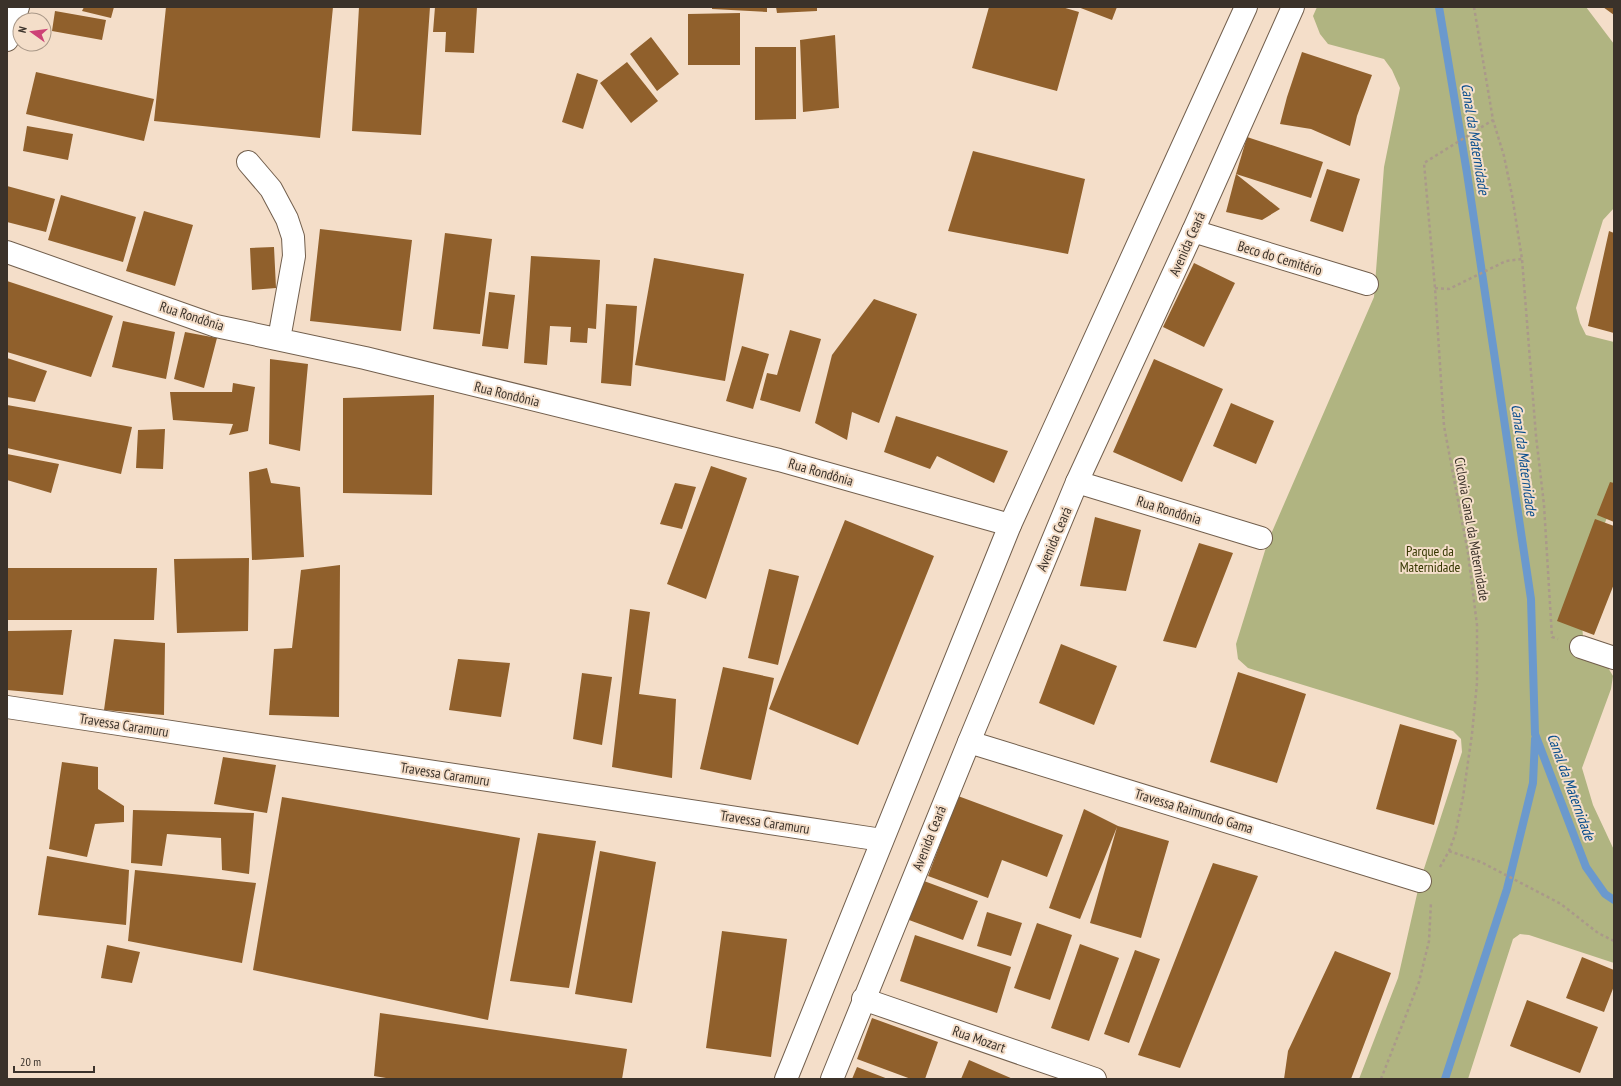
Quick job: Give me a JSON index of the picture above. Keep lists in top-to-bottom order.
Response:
{
  "streets": {
    "street": [
      "Avenida Ceará",
      "Beco do Cemitério",
      "Rua Rondônia",
      "Travessa Caramuru",
      "Travessa Raimundo Gama",
      "Rua Mozart"
    ],
    "path": ["Ciclovia Canal da Maternidade"]
  },
  "crossings": [
    ["Avenida Ceará", "Beco do Cemitério"],
    ["Avenida Ceará", "Rua Rondônia"],
    ["Avenida Ceará", "Travessa Raimundo Gama"],
    ["Avenida Ceará", "Rua Mozart"]
  ],
  "water": ["Canal da Maternidade"],
  "parks": ["Parque da Maternidade"],
  "scale_bar": "20 m",
  "north": "left"
}
